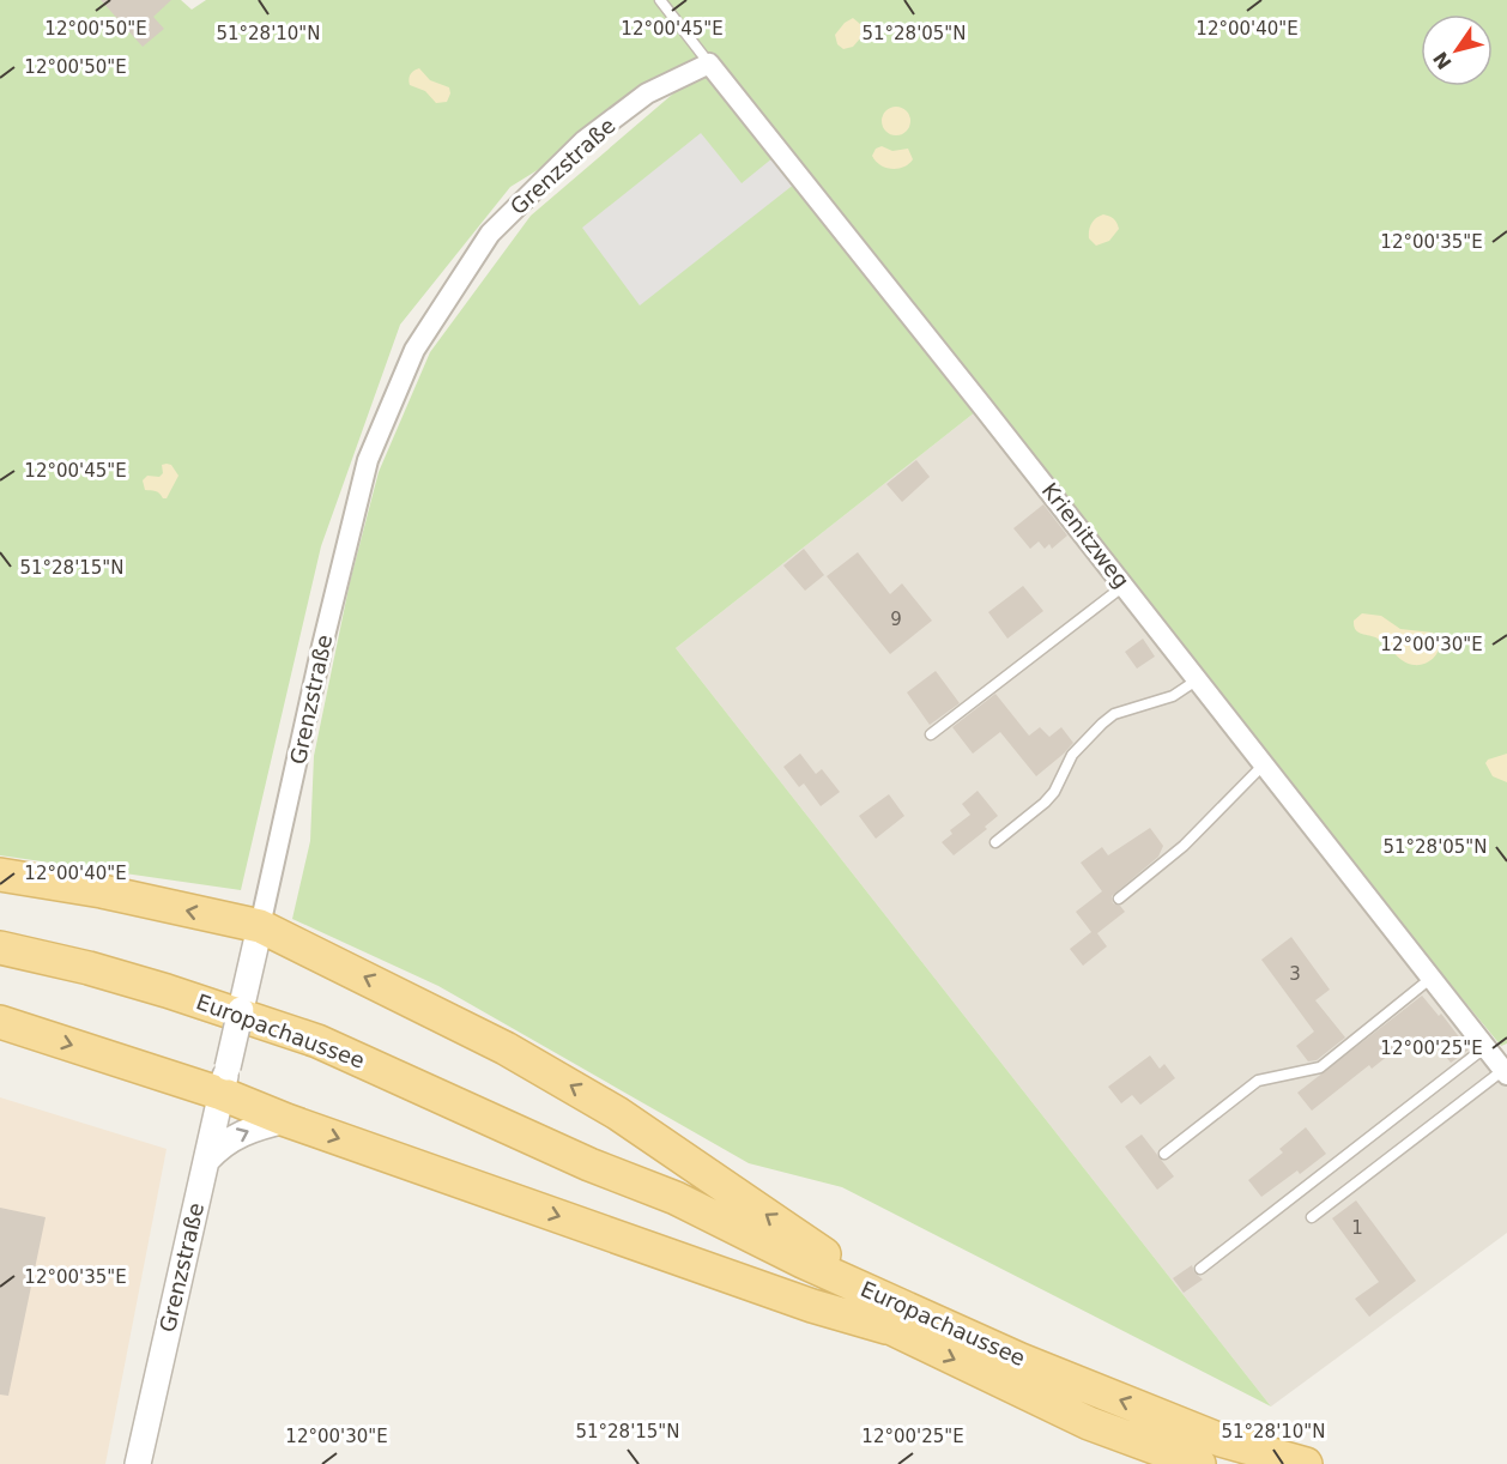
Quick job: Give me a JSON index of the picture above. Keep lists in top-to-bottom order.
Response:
{
  "streets": {
    "main road": ["Europachaussee"],
    "street": ["Grenzstraße", "Krienitzweg"]
  },
  "crossings": [
    ["Grenzstraße", "Krienitzweg"]
  ],
  "house_numbers": ["9", "3", "1"],
  "north": "bottom left",
  "coordinates": [
    "12°00'40\"E",
    "12°00'50\"E",
    "12°00'45\"E",
    "51°28'05\"N",
    "51°28'10\"N",
    "12°00'35\"E",
    "51°28'15\"N",
    "12°00'30\"E",
    "12°00'25\"E"
  ]
}
